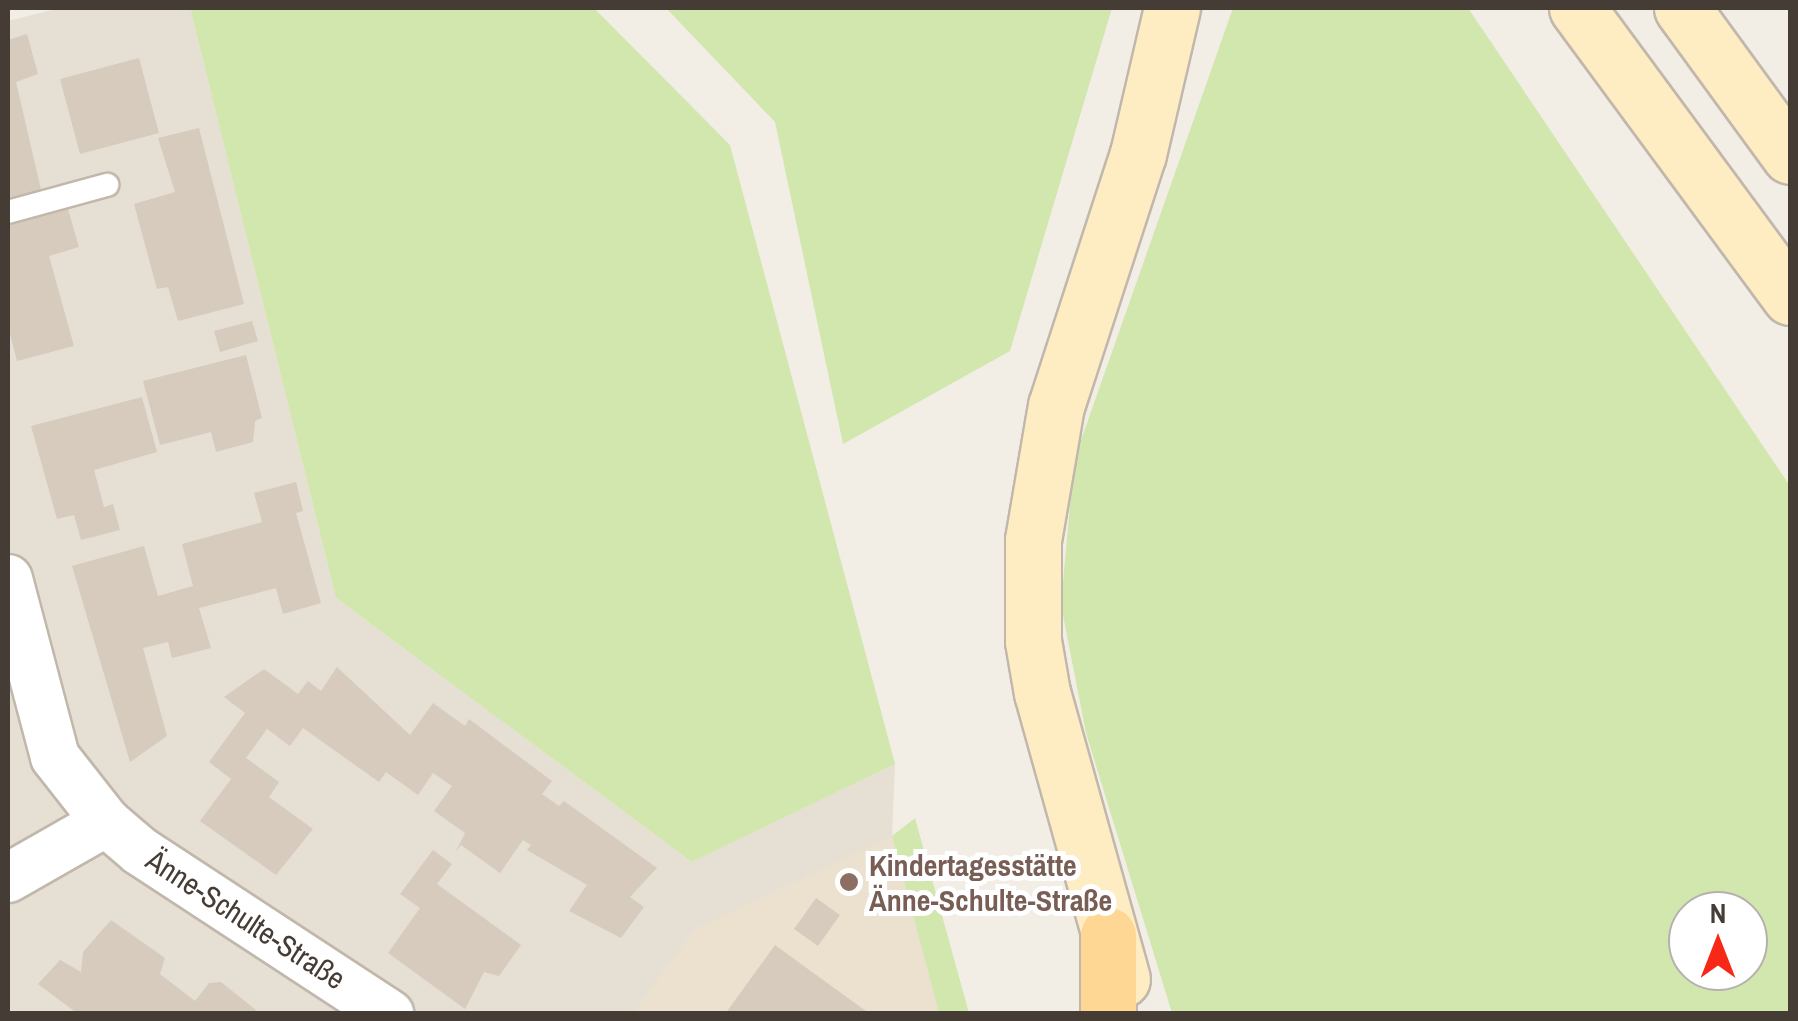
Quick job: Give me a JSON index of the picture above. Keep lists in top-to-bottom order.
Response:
{
  "streets": {
    "street": ["Änne-Schulte-Straße"]
  },
  "places": ["Kindertagesstätte Änne-Schulte-Straße"],
  "north": "top"
}
